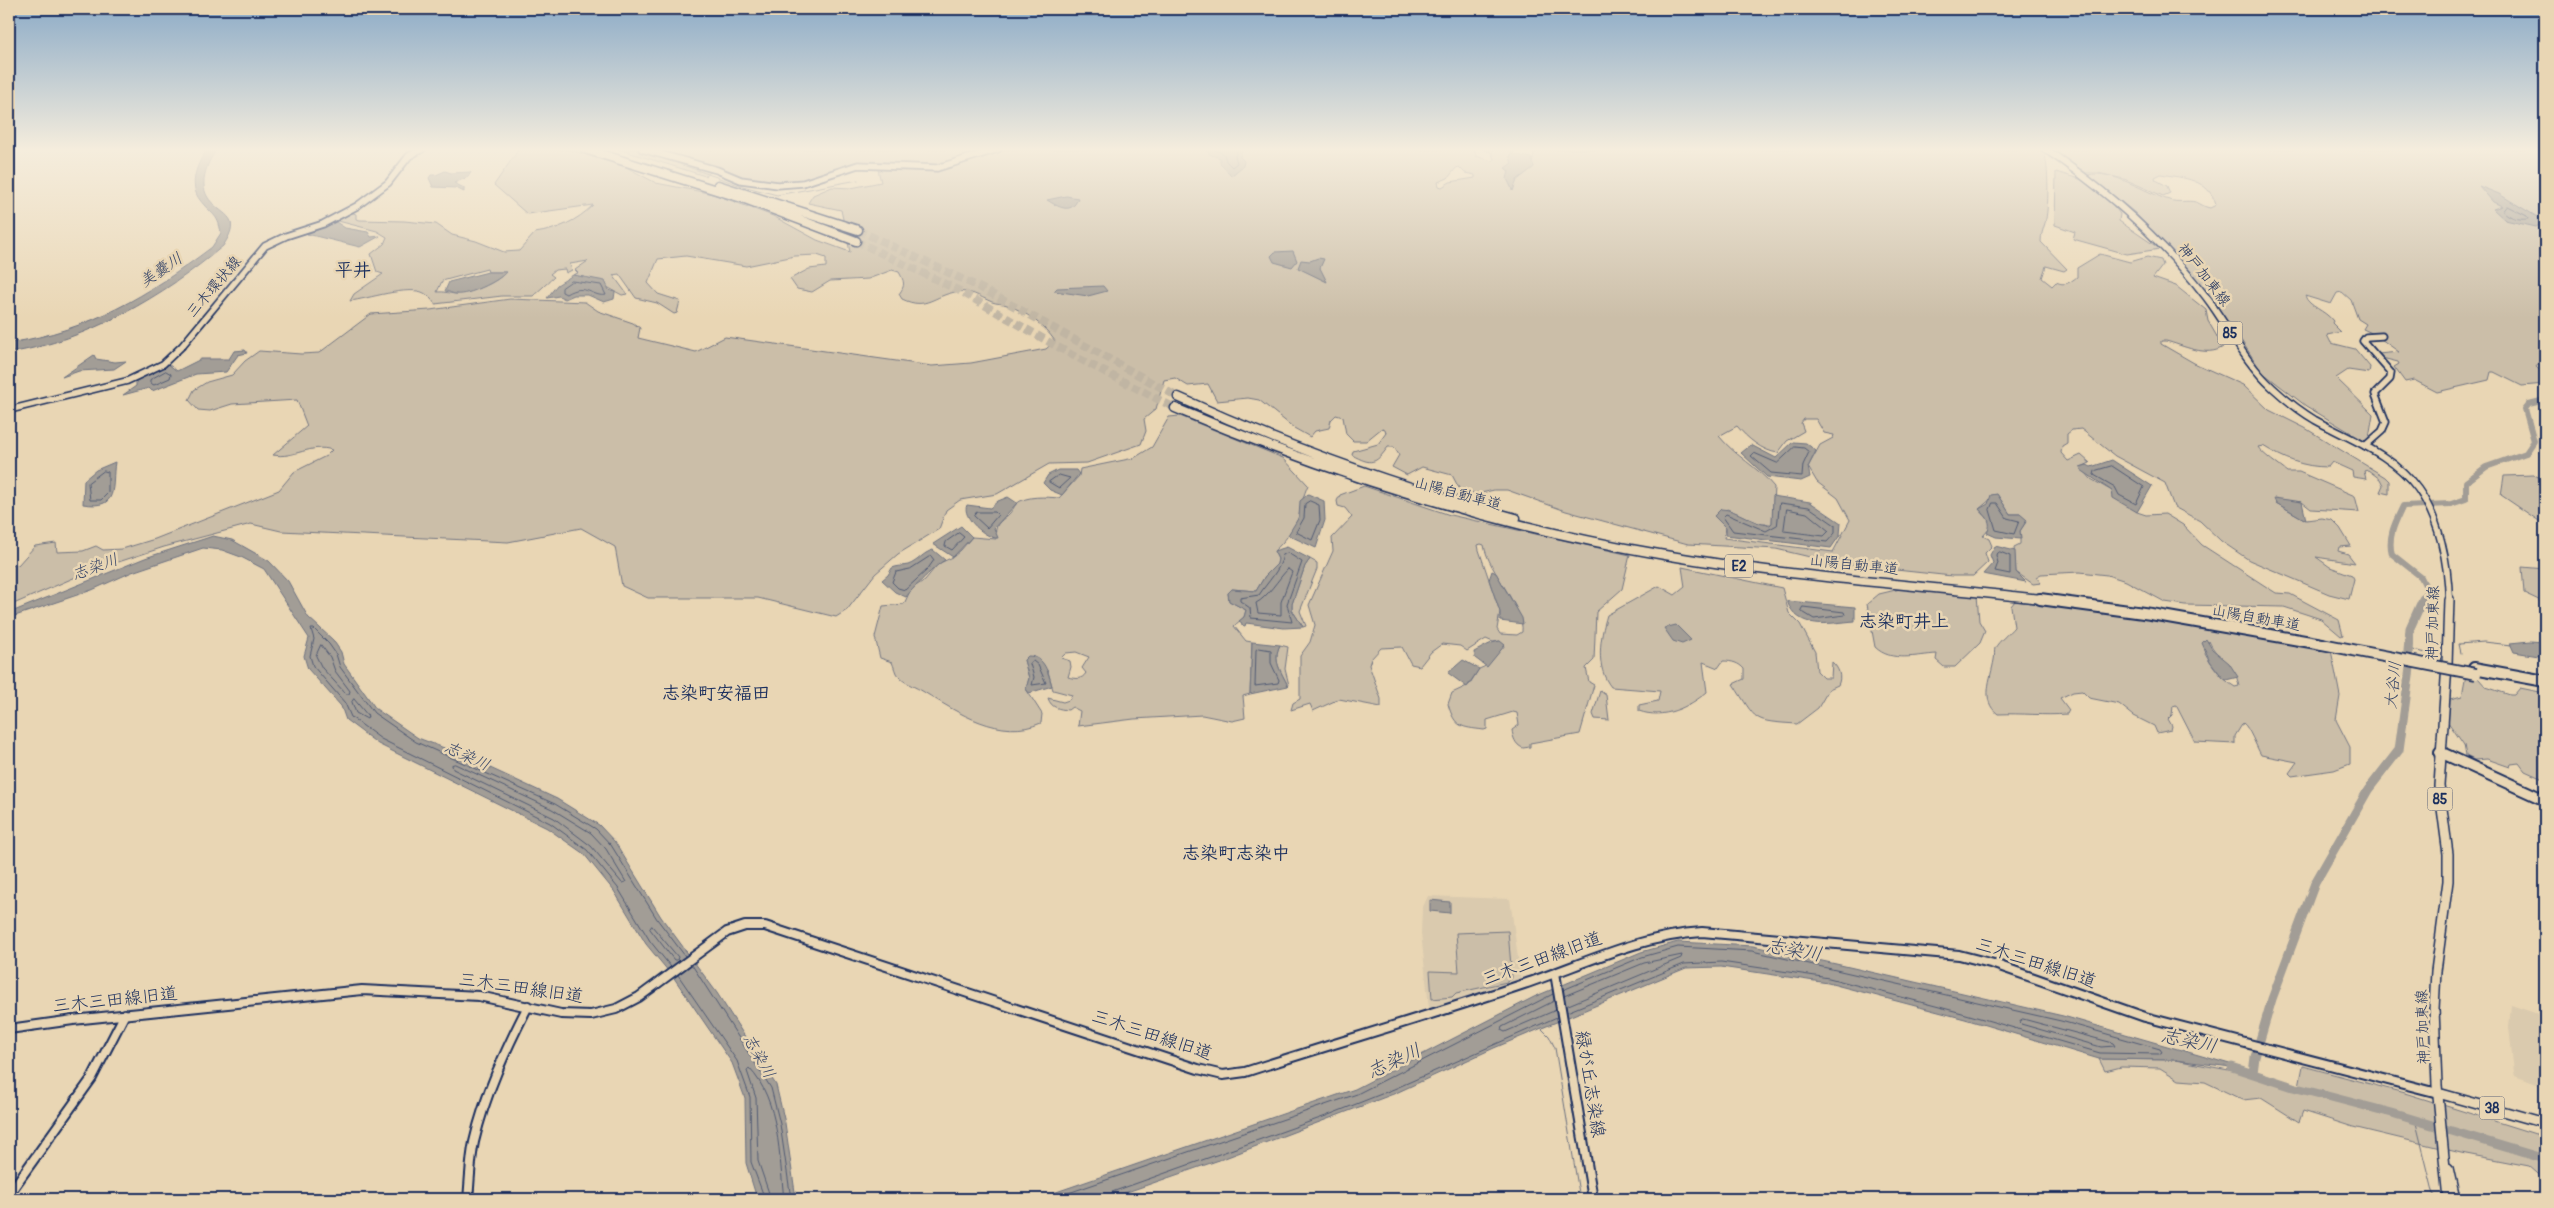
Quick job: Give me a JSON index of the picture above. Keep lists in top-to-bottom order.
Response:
{
  "streets": {
    "highway": ["山陽自動車道", "E2"],
    "main road": ["神戸加東線", "85", "38"],
    "street": ["三木環状線", "三木三田線旧道", "緑が丘志染線"]
  },
  "crossings": [
    ["神戸加東線", "三木三田線旧道"],
    ["神戸加東線", "38"],
    ["三木三田線旧道", "緑が丘志染線"],
    ["三木三田線旧道", "38"]
  ],
  "districts": [
    "平井",
    "志染町井上",
    "志染町安福田",
    "志染町志染中"
  ],
  "water": ["美嚢川", "志染川", "大谷川"]
}
